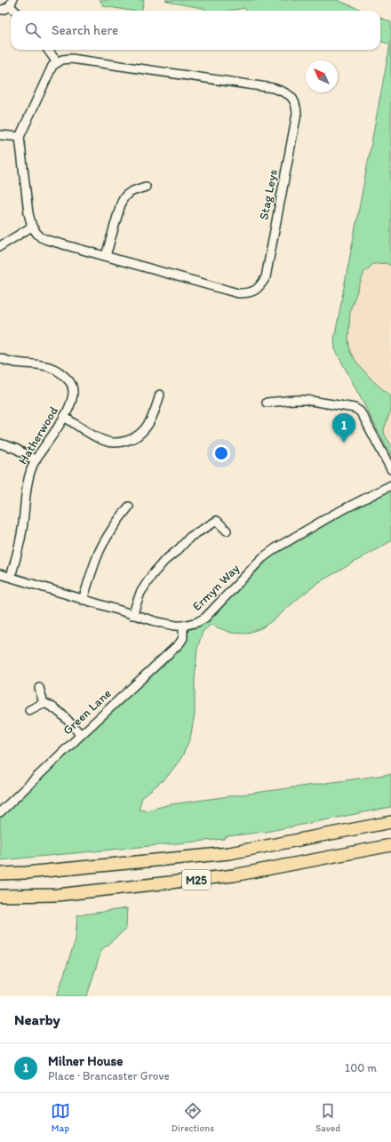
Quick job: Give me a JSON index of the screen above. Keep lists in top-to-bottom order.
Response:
{
  "streets": {
    "highway": ["M25"],
    "street": [
      "Stag Leys",
      "Hatherwood",
      "Ermyn Way",
      "Green Lane"
    ]
  },
  "crossings": [
    ["Hatherwood", "Ermyn Way"],
    ["Ermyn Way", "Green Lane"]
  ],
  "north": "top left",
  "page": {
    "search": "Search here",
    "pins": "1",
    "heading": "Nearby",
    "list": [
      {
        "mark": "1",
        "name": "Milner House",
        "note": "Place · Brancaster Grove",
        "value": "100 m"
      }
    ],
    "nav": ["Map", "Directions", "Saved"]
  }
}
